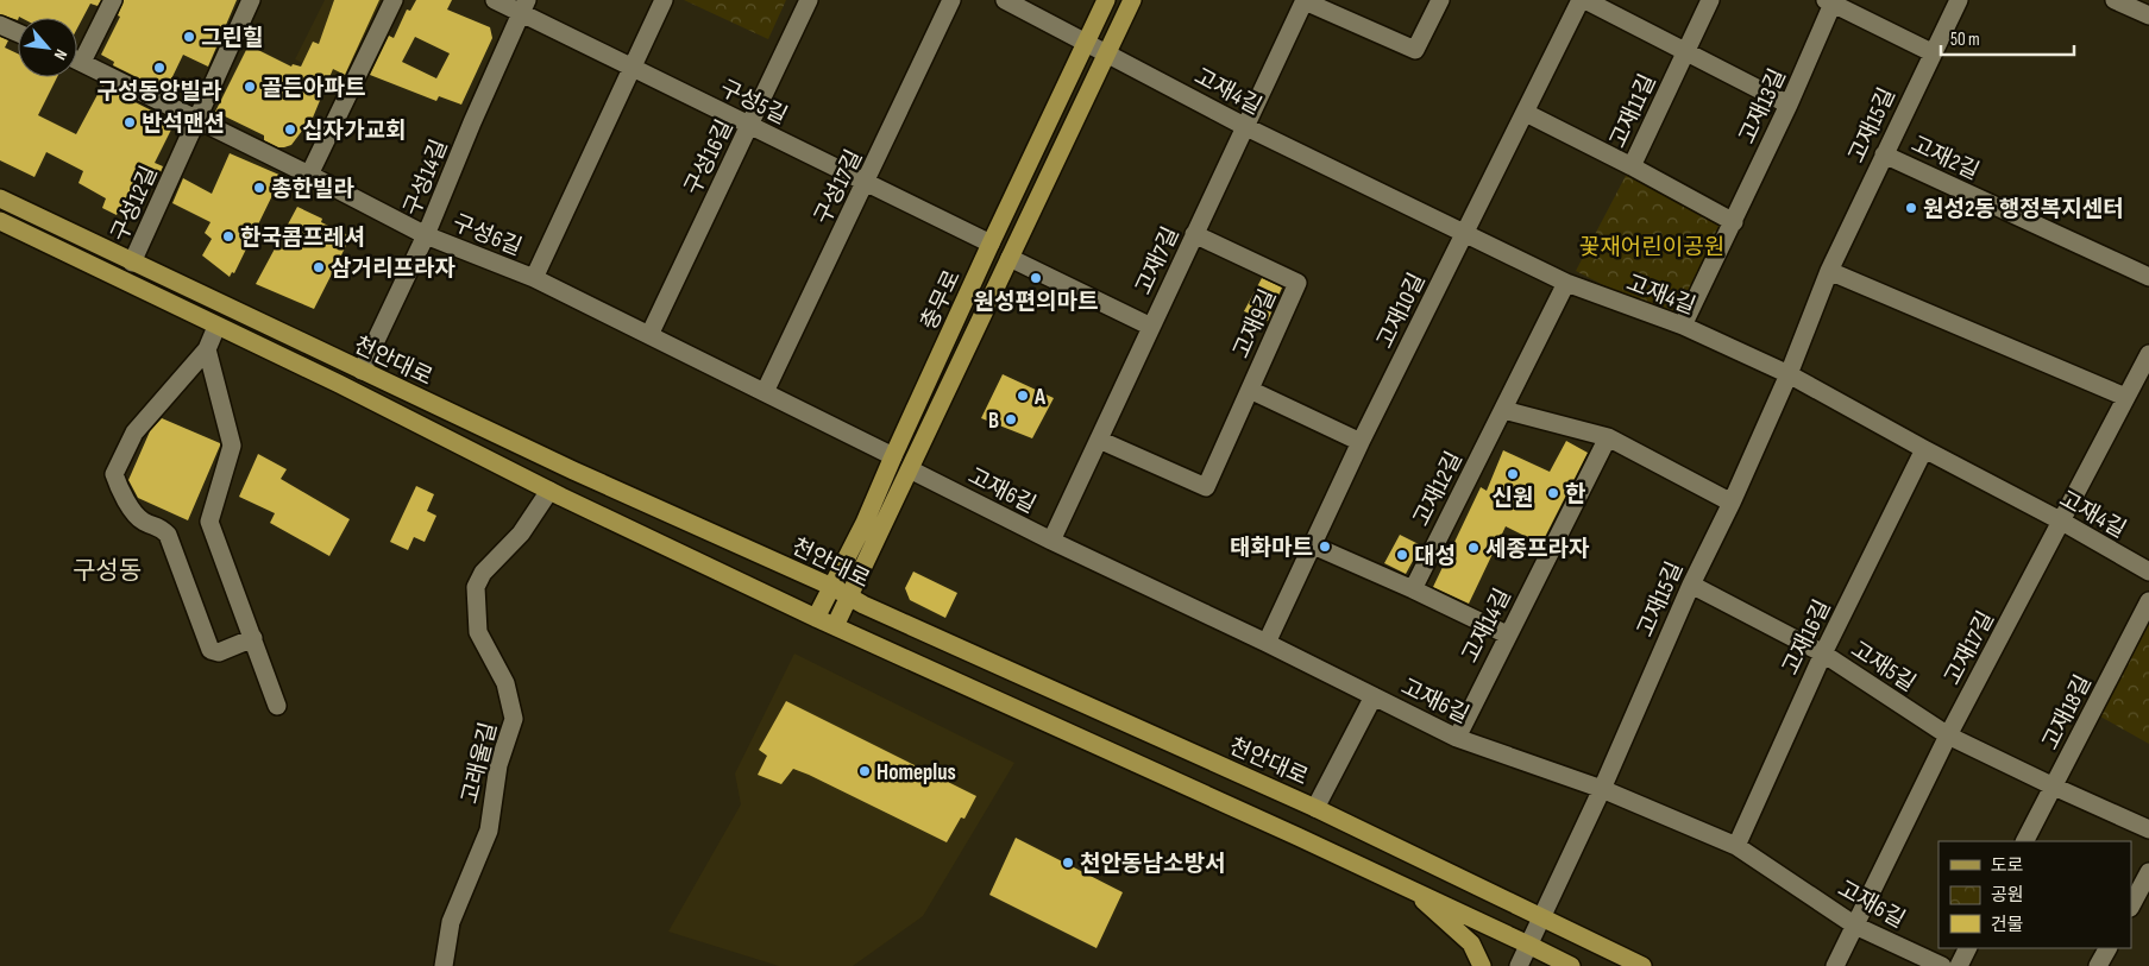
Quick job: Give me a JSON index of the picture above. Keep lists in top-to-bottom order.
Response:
{
  "streets": {
    "main road": ["충무로", "천안대로"],
    "street": [
      "고재4길",
      "구성5길",
      "고재13길",
      "고재11길",
      "고재15길",
      "구성16길",
      "고재2길",
      "구성14길",
      "구성17길",
      "구성12길",
      "구성6길",
      "고재7길",
      "고재10길",
      "고재9길",
      "고재12길",
      "고재6길",
      "고재14길",
      "고재16길",
      "고재17길",
      "고재5길",
      "고재18길",
      "고래울길"
    ]
  },
  "crossings": [
    ["고재4길", "고재13길"],
    ["고재4길", "고재15길"],
    ["고재4길", "고재7길"],
    ["고재4길", "충무로"],
    ["고재4길", "고재10길"],
    ["고재4길", "고재12길"],
    ["고재4길", "고재16길"],
    ["고재4길", "고재17길"],
    ["구성5길", "구성16길"],
    ["구성5길", "구성14길"],
    ["구성5길", "구성17길"],
    ["구성5길", "충무로"],
    ["고재13길", "고재15길"],
    ["고재11길", "고재10길"],
    ["고재15길", "고재2길"],
    ["고재15길", "천안대로"],
    ["고재15길", "고재6길"],
    ["고재15길", "고재5길"],
    ["구성16길", "구성6길"],
    ["구성14길", "구성6길"],
    ["구성14길", "천안대로"],
    ["구성17길", "구성6길"],
    ["구성12길", "구성6길"],
    ["구성12길", "천안대로"],
    ["구성6길", "충무로"],
    ["고재7길", "고재9길"],
    ["고재7길", "고재6길"],
    ["충무로", "천안대로"],
    ["충무로", "고재6길"],
    ["고재10길", "고재9길"],
    ["고재10길", "고재6길"],
    ["천안대로", "고래울길"],
    ["고재6길", "고재14길"],
    ["고재6길", "고재16길"],
    ["고재6길", "고재17길"],
    ["고재16길", "고재5길"],
    ["고재17길", "고재5길"],
    ["고재5길", "고재18길"]
  ],
  "districts": ["구성동"],
  "parks": ["꽃재어린이공원"],
  "places": [
    "그린힐",
    "구성동앙빌라",
    "골든아파트",
    "반석맨션",
    "십자가교회",
    "총한빌라",
    "원성2동 행정복지센터",
    "한국콤프레셔",
    "삼거리프라자",
    "원성편의마트",
    "A",
    "B",
    "신원",
    "한",
    "태화마트",
    "세종프라자",
    "대성",
    "Homeplus",
    "천안동남소방서"
  ],
  "legend": ["도로", "공원", "건물"],
  "scale_bar": "50 m",
  "north": "bottom right"
}
